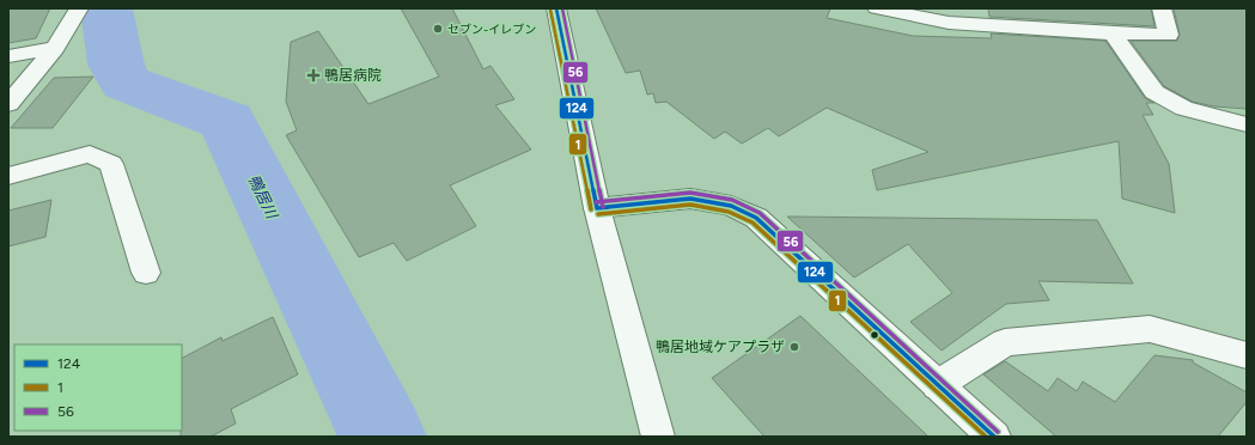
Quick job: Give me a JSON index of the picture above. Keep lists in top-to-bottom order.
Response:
{
  "water": ["鴨居川"],
  "places": {
    "other": ["セブン-イレブン", "鴨居地域ケアプラザ"],
    "health": ["鴨居病院"]
  },
  "lines": ["transit line 124", "transit line 56", "transit line 1"],
  "legend": ["124", "1", "56"]
}
